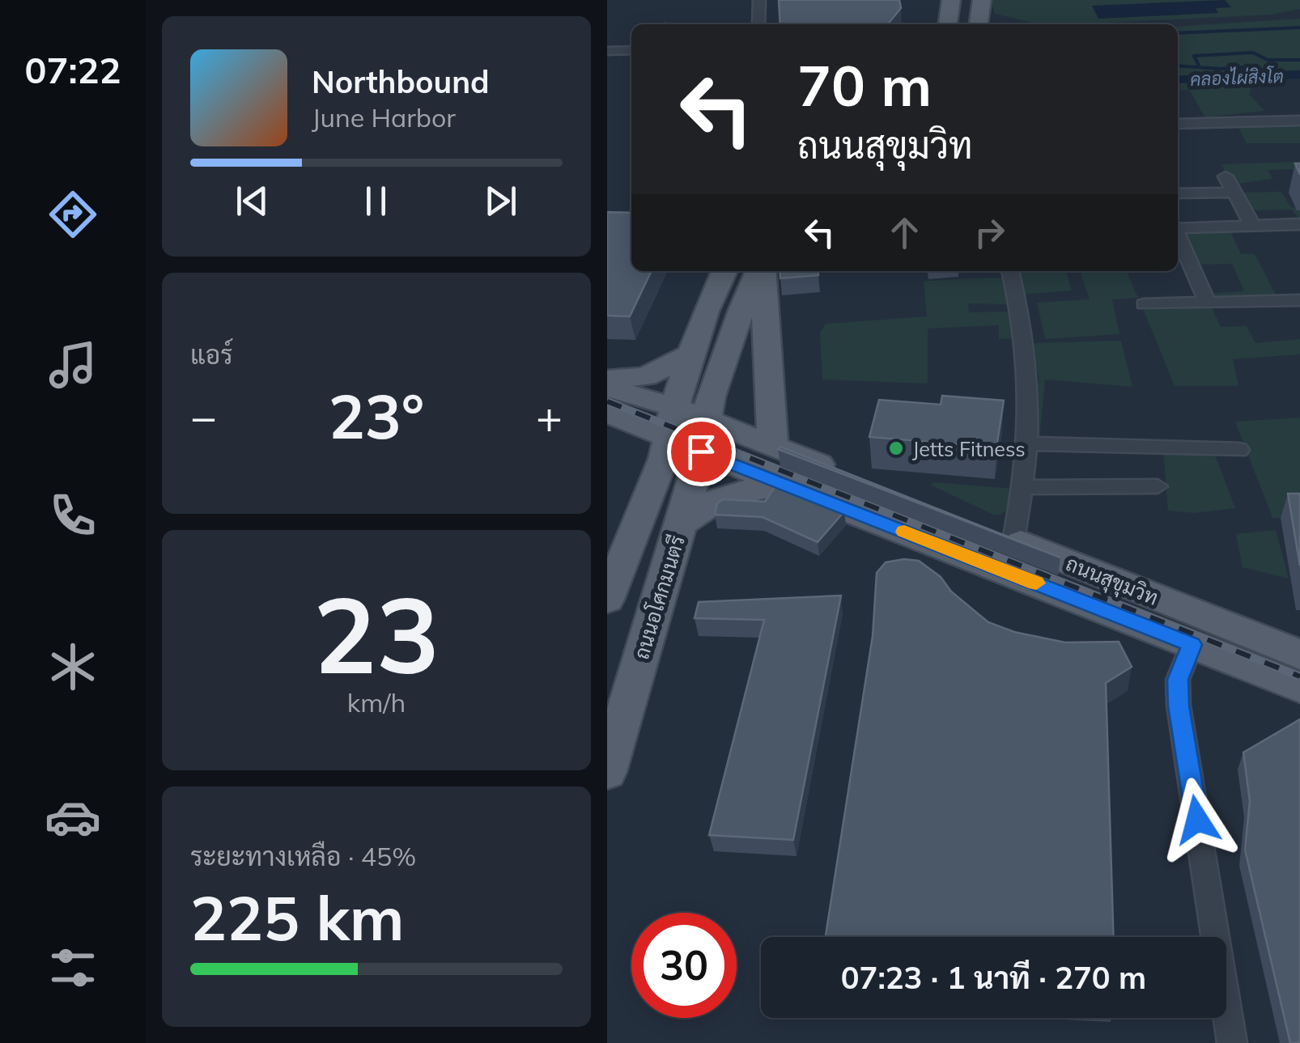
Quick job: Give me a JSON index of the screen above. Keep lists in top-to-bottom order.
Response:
{
  "streets": {
    "main road": ["ถนนสุขุมวิท", "ถนนอโศกมนตรี"]
  },
  "crossings": [
    ["ถนนสุขุมวิท", "ถนนอโศกมนตรี"]
  ],
  "water": ["คลองไผ่สิงโต"],
  "places": ["Jetts Fitness"],
  "page": {
    "tabs": "07:22",
    "turn": ["70 m", "ถนนสุขุมวิท"],
    "song": ["Northbound", "June Harbor"],
    "tile": [
      "แอร์",
      ["23", "km/h"],
      ["ระยะทางเหลือ · 45%", "225 km"]
    ],
    "heat": ["−", "23°", "+"],
    "limit": "30",
    "trip": "07:23 · 1 นาที · 270 m"
  }
}
